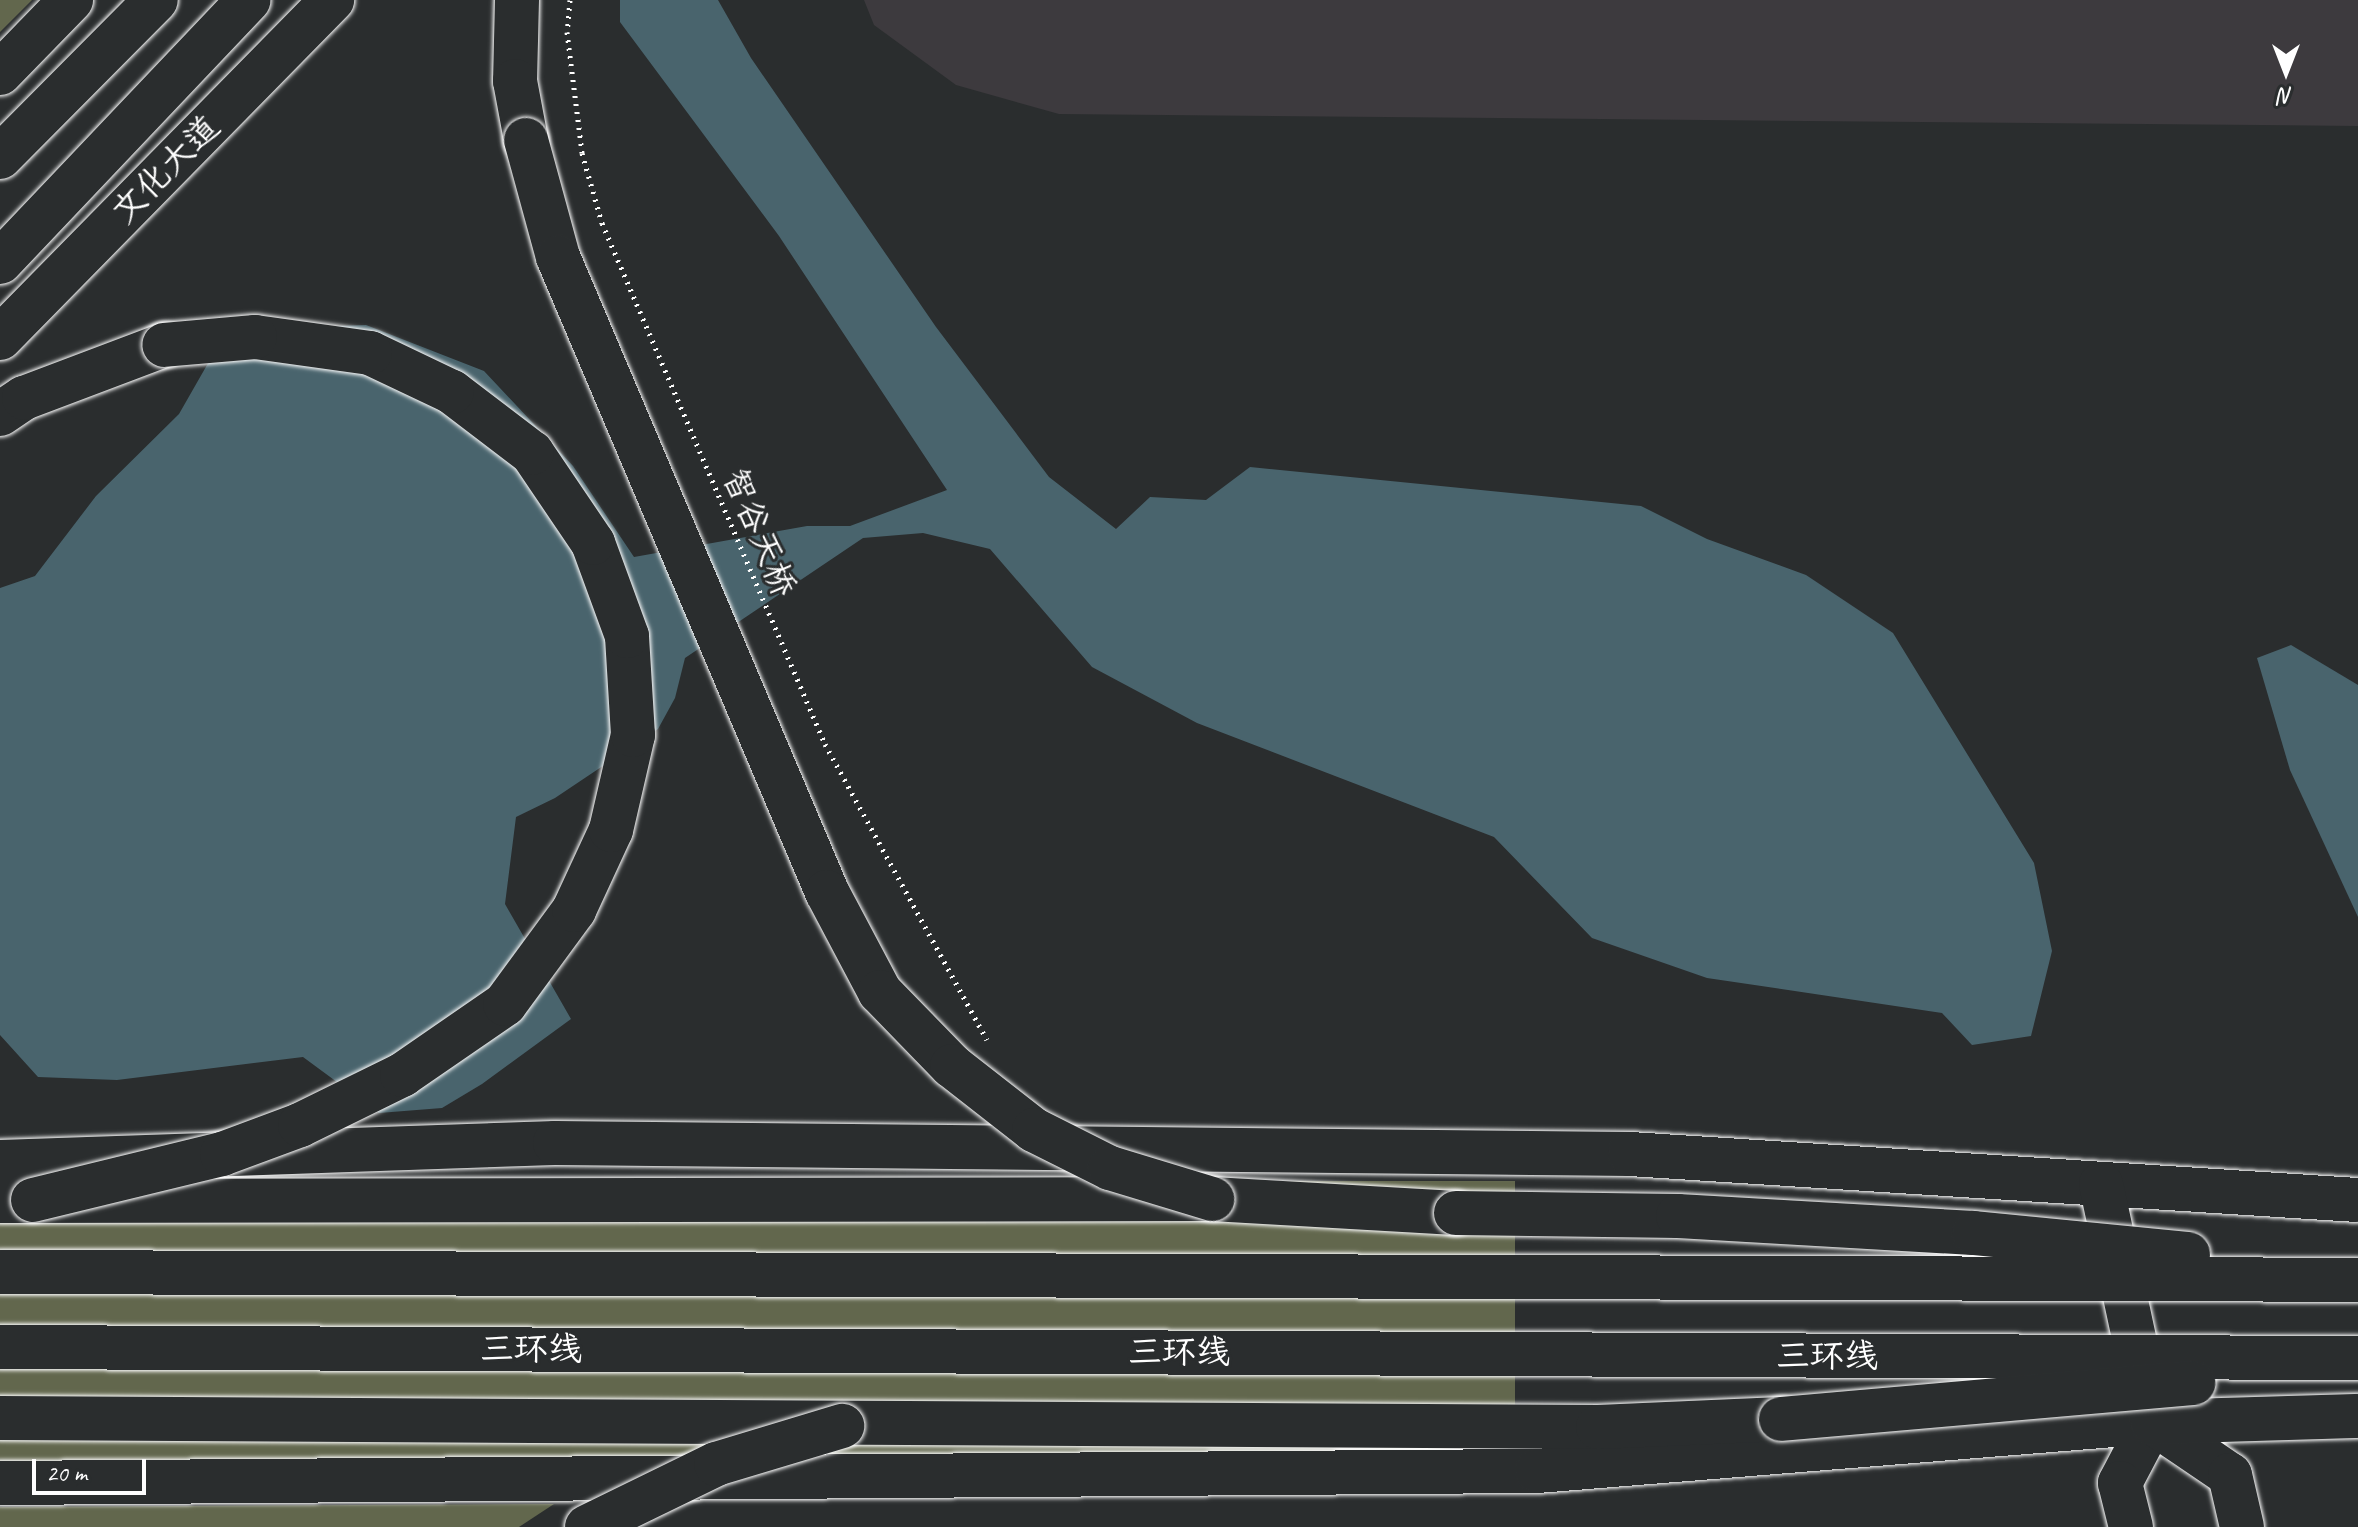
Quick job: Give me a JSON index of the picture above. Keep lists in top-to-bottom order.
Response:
{
  "streets": {
    "main road": ["文化大道", "三环线"],
    "path": ["智谷天桥"]
  },
  "scale_bar": "20 m",
  "north": "bottom"
}
